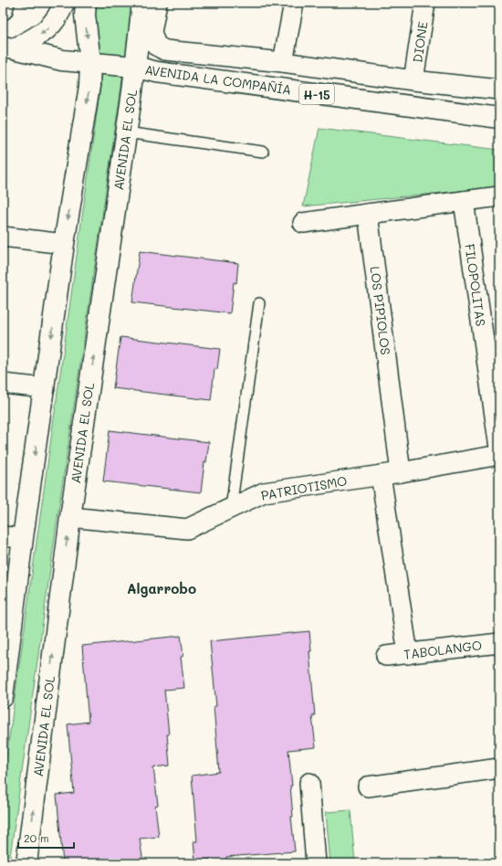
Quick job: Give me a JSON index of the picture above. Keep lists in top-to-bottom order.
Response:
{
  "streets": {
    "main road": ["AVENIDA LA COMPAÑÍA", "H-15", "AVENIDA EL SOL"],
    "street": [
      "DIONE",
      "FILOPOLITAS",
      "LOS PIPIOLOS",
      "PATRIOTISMO",
      "TABOLANGO"
    ]
  },
  "crossings": [
    ["AVENIDA LA COMPAÑÍA", "AVENIDA EL SOL"],
    ["AVENIDA EL SOL", "PATRIOTISMO"],
    ["LOS PIPIOLOS", "PATRIOTISMO"]
  ],
  "districts": ["Algarrobo"],
  "scale_bar": "20 m"
}
